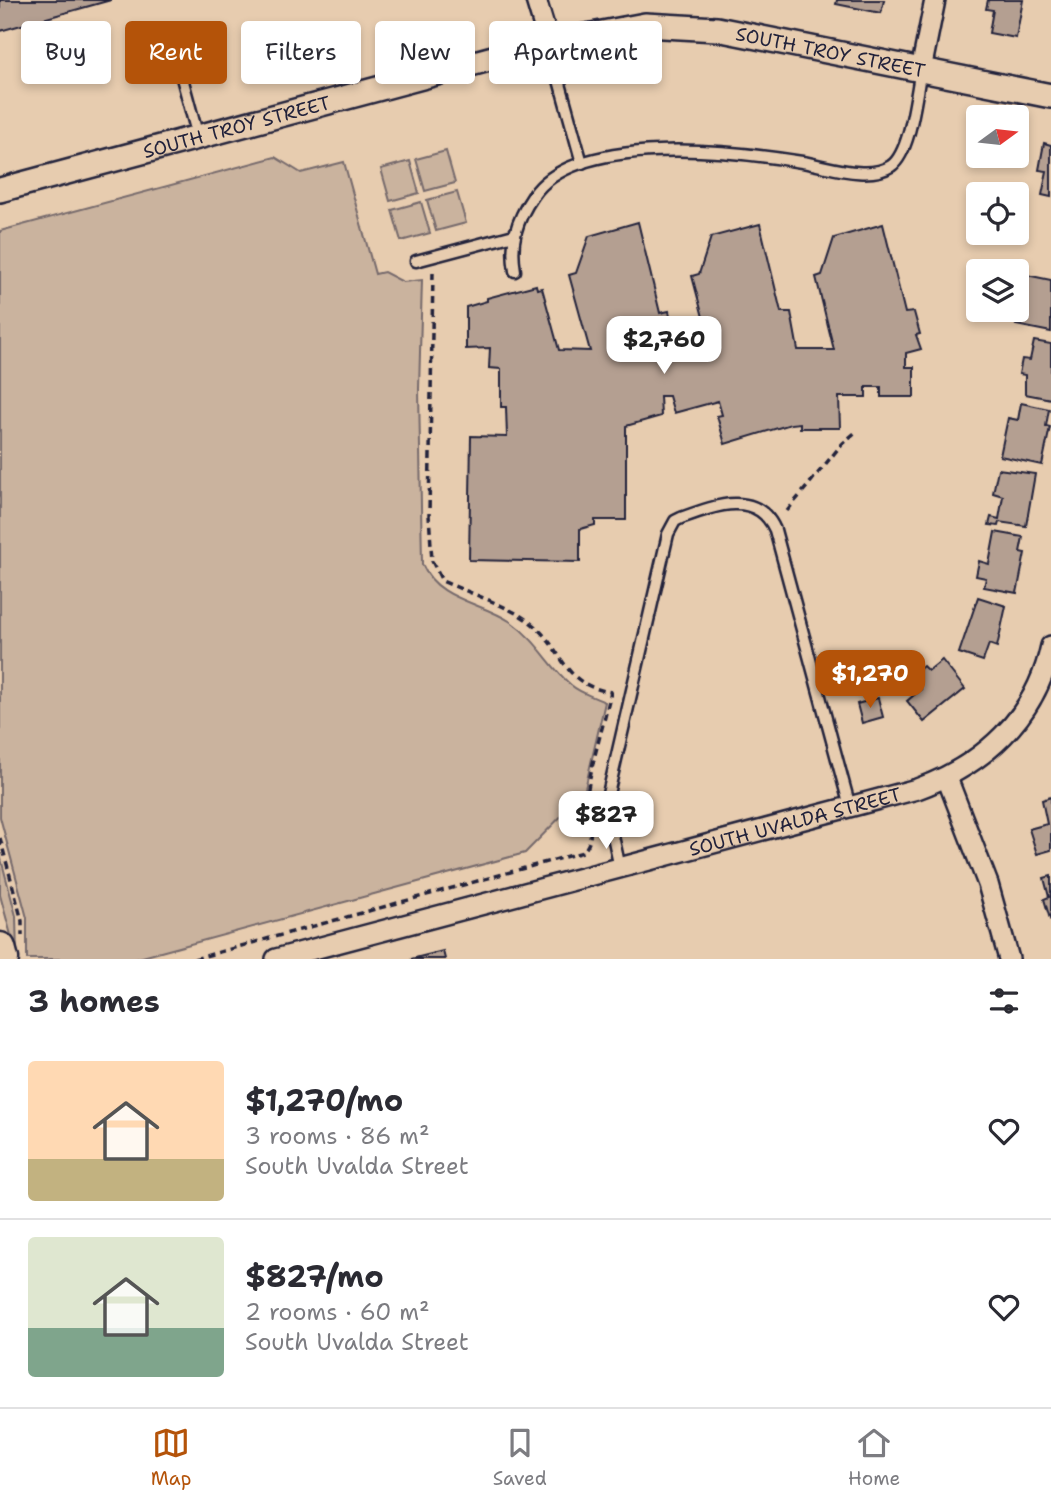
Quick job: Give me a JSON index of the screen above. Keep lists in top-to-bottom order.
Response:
{
  "streets": {
    "street": ["SOUTH TROY STREET", "SOUTH UVALDA STREET"]
  },
  "north": "right",
  "page": {
    "chip": [
      "Buy",
      "Rent",
      "Filters",
      "New",
      "Apartment"
    ],
    "price": ["$2,760", "$1,270", "$827"],
    "heading": "3 homes",
    "list": [
      {
        "name": "$1,270/mo",
        "note": "3 rooms · 86 m² · South Uvalda Street"
      },
      {
        "name": "$827/mo",
        "note": "2 rooms · 60 m² · South Uvalda Street"
      }
    ],
    "tabs": ["Map", "Saved", "Home"]
  }
}
